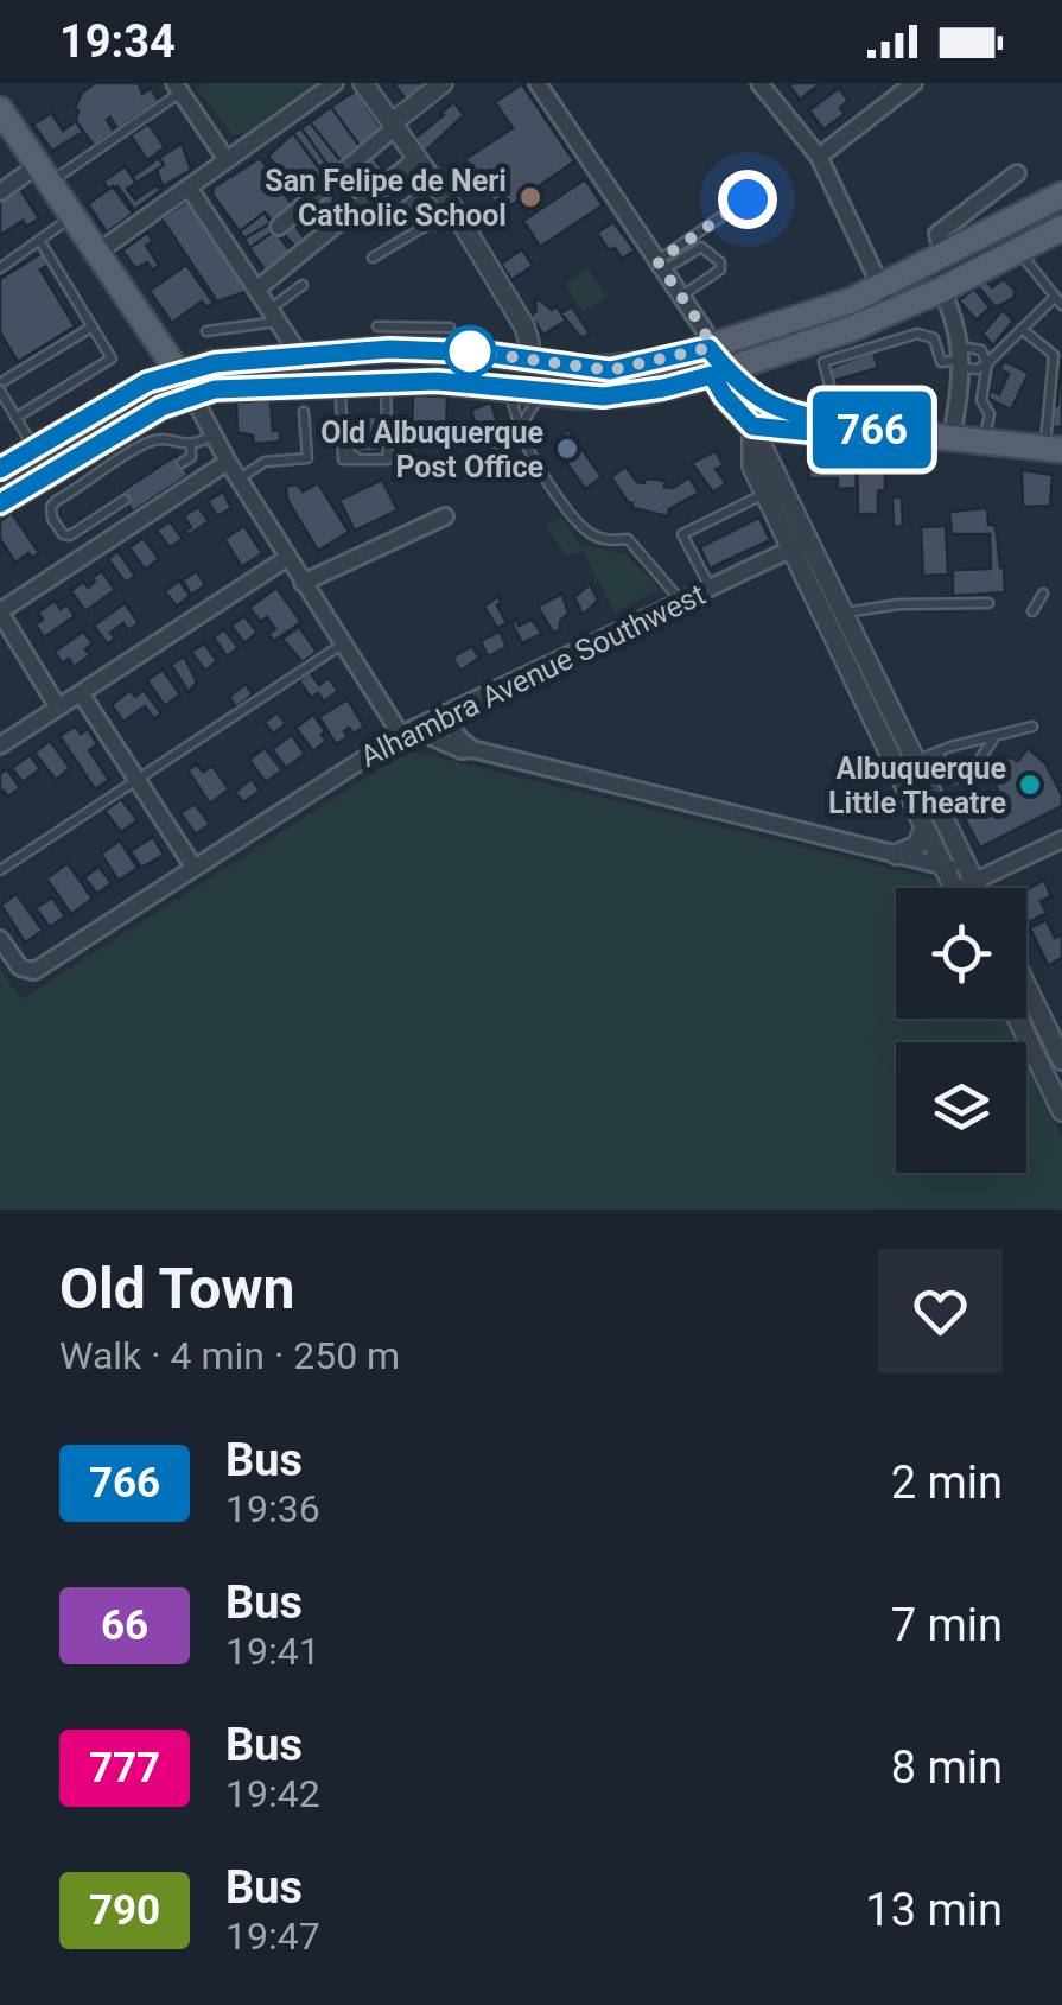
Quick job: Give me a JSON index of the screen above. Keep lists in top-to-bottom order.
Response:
{
  "streets": {
    "street": ["Alhambra Avenue Southwest"]
  },
  "places": ["San Felipe de Neri Catholic School", "Old Albuquerque Post Office", "Albuquerque Little Theatre"],
  "lines": ["bus line 766"],
  "page": {
    "status": "19:34",
    "on_map": "766",
    "heading": ["Old Town", "Walk · 4 min · 250 m"],
    "list": [
      {
        "mark": "766",
        "name": "Bus",
        "note": "19:36",
        "value": "2 min"
      },
      {
        "mark": "66",
        "name": "Bus",
        "note": "19:41",
        "value": "7 min"
      },
      {
        "mark": "777",
        "name": "Bus",
        "note": "19:42",
        "value": "8 min"
      },
      {
        "mark": "790",
        "name": "Bus",
        "note": "19:47",
        "value": "13 min"
      }
    ]
  }
}
